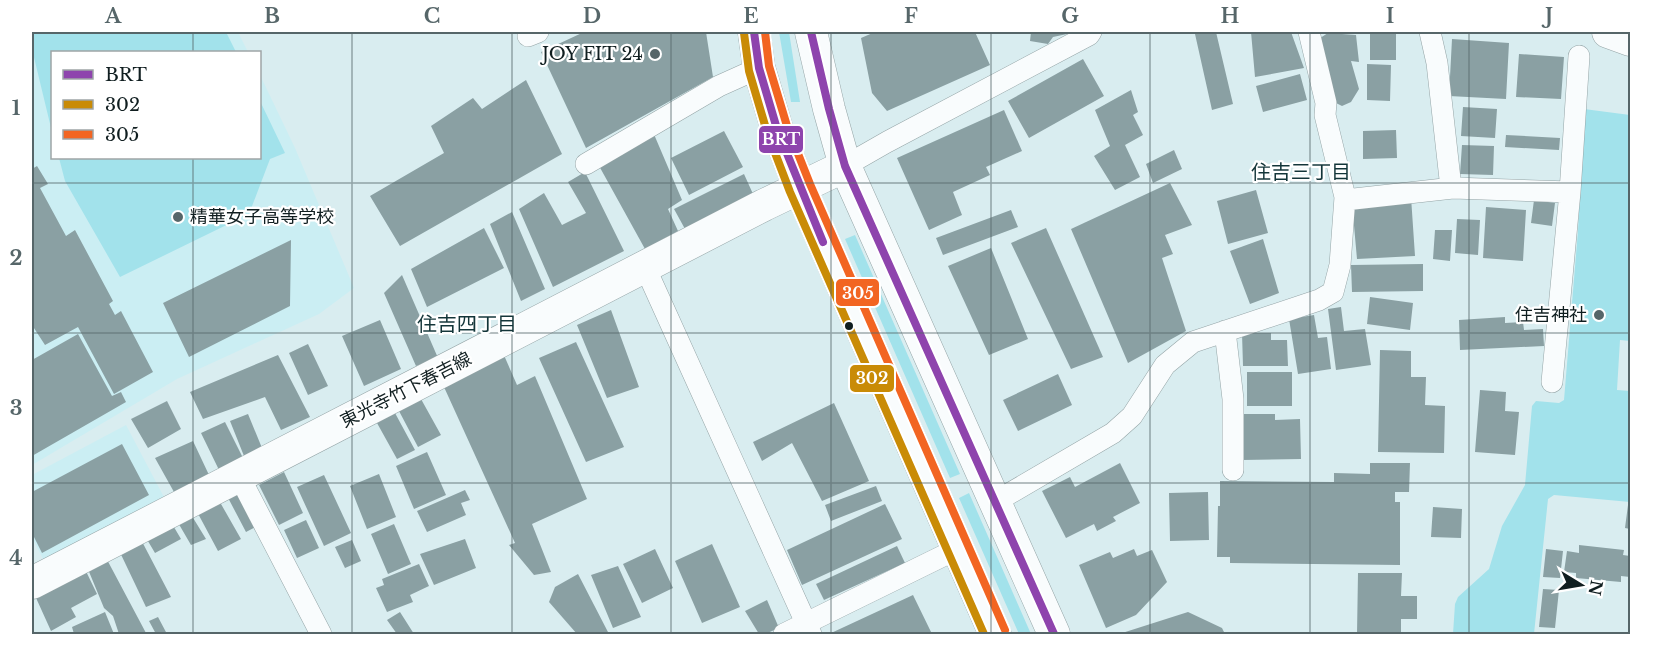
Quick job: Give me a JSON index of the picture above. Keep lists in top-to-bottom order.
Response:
{
  "streets": {
    "main road": ["東光寺竹下春吉線"]
  },
  "districts": ["住吉三丁目", "住吉四丁目"],
  "places": ["JOY FIT 24", "精華女子高等学校", "住吉神社"],
  "lines": ["transit line BRT", "transit line 305", "transit line 302"],
  "legend": ["BRT", "302", "305"],
  "north": "right",
  "grid": {
    "columns": [
      "A",
      "B",
      "C",
      "D",
      "E",
      "F",
      "G",
      "H",
      "I",
      "J"
    ],
    "rows": [
      "1",
      "2",
      "3",
      "4"
    ]
  }
}
